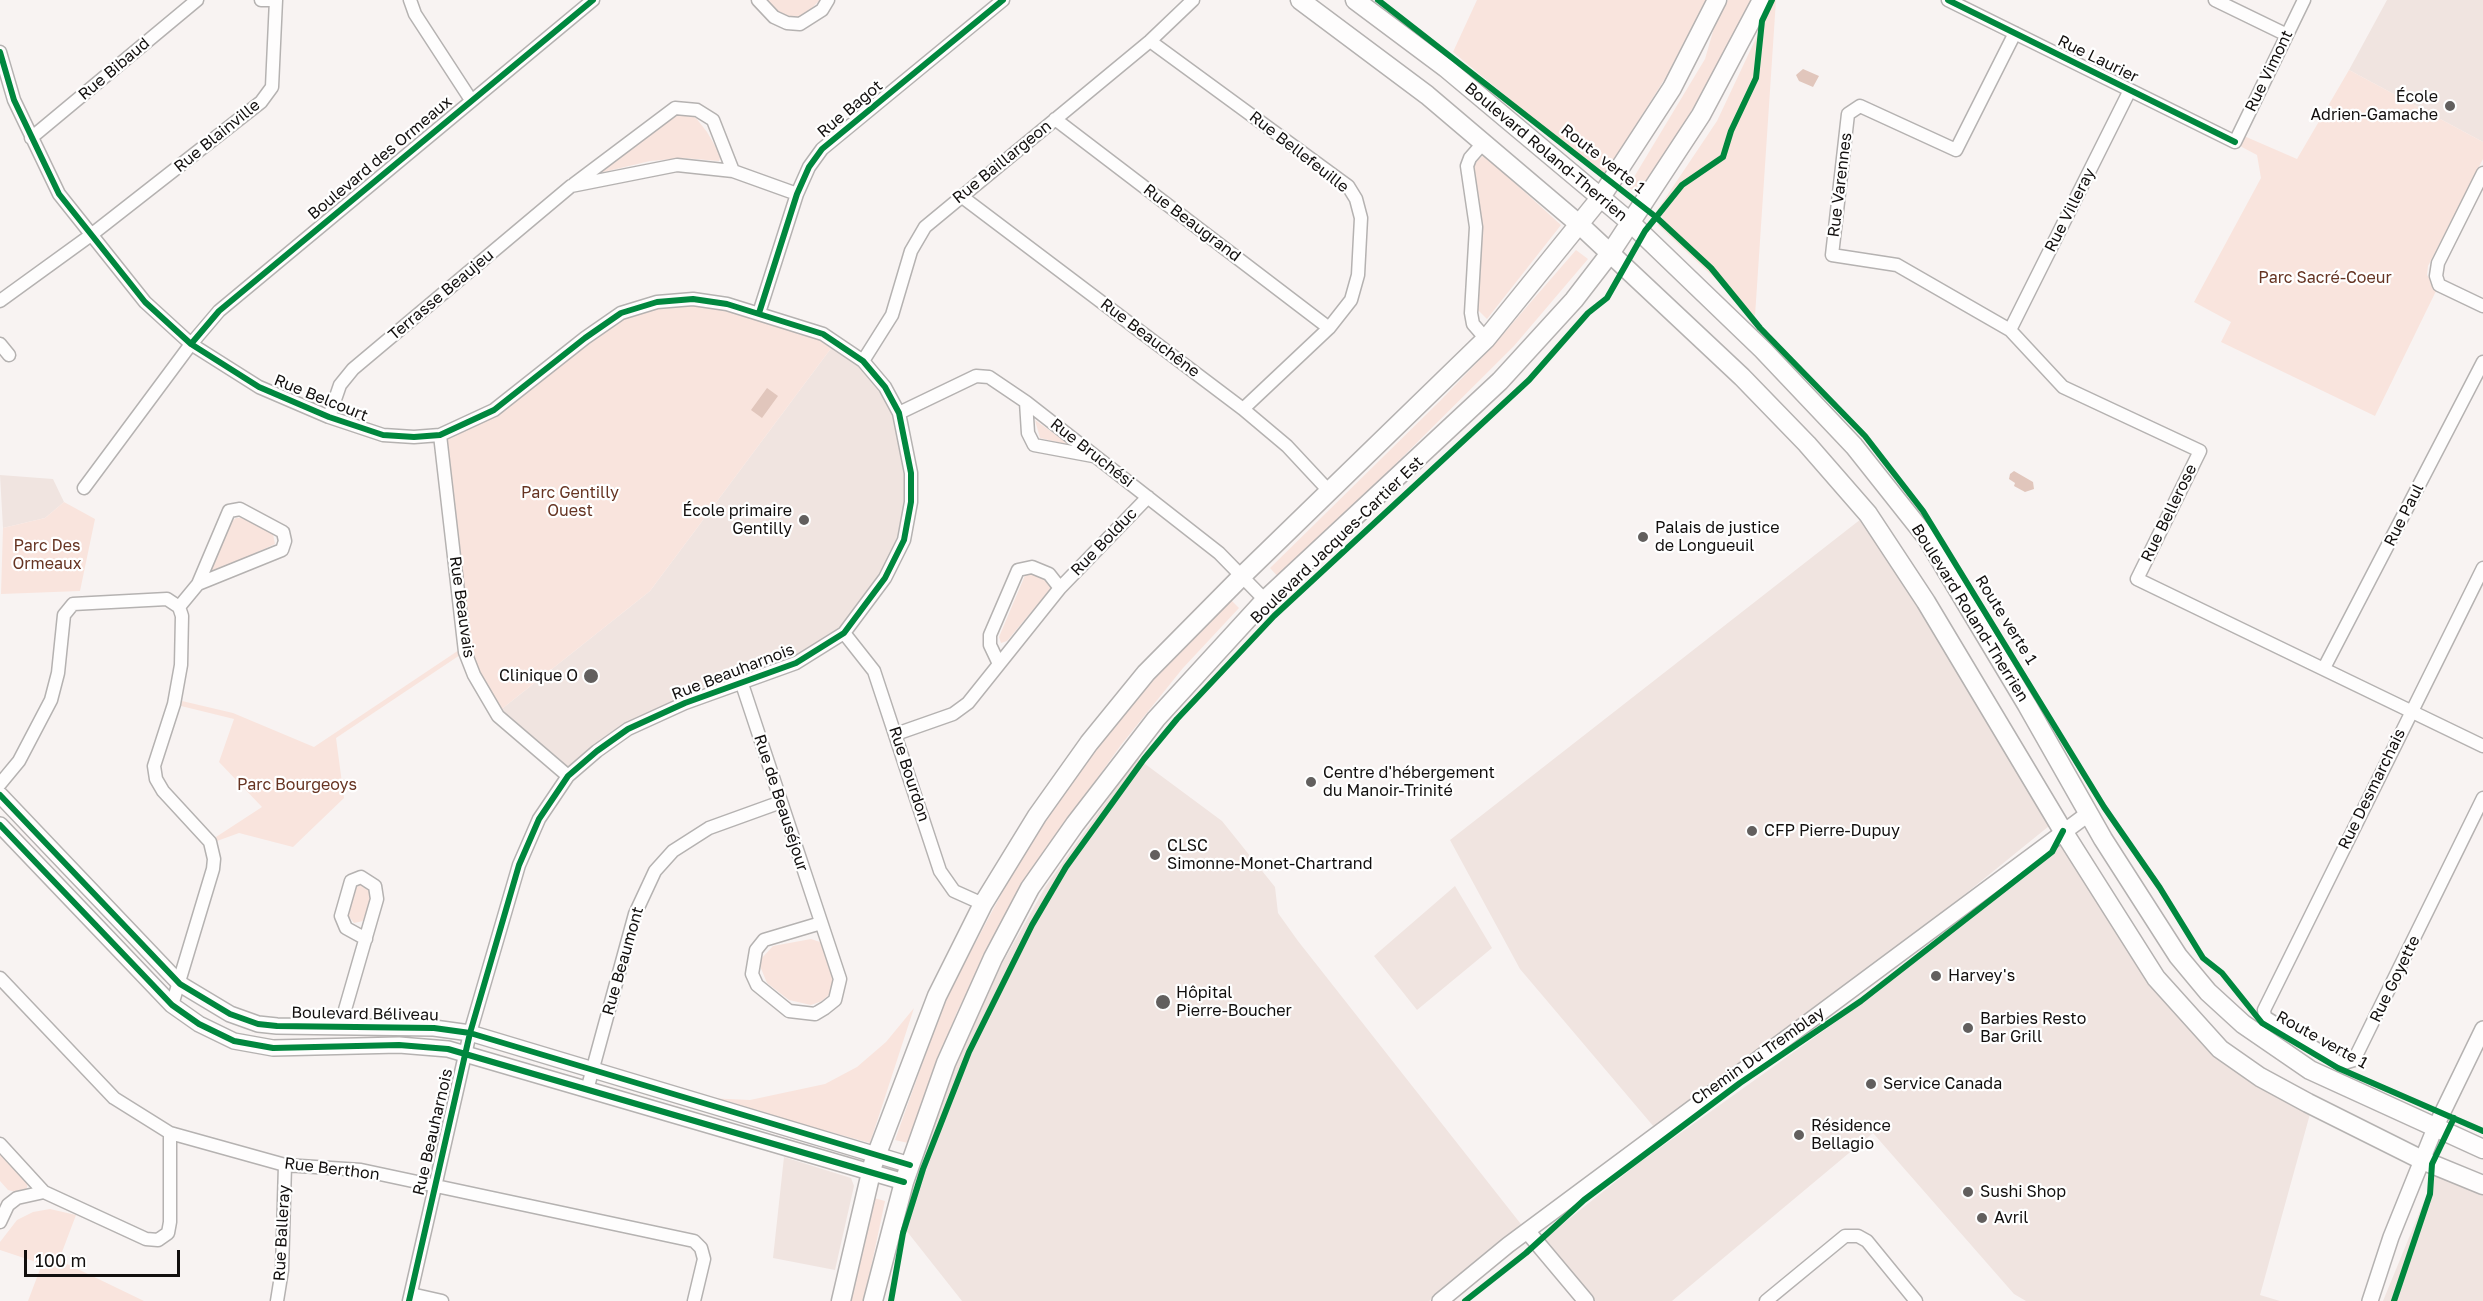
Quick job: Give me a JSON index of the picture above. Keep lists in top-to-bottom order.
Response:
{
  "streets": {
    "main road": ["Boulevard Roland-Therrien", "Boulevard Jacques-Cartier Est"],
    "street": [
      "Rue Laurier",
      "Rue Bibaud",
      "Rue Vimont",
      "Rue Bagot",
      "Rue Blainville",
      "Rue Bellefeuille",
      "Boulevard des Ormeaux",
      "Rue Baillargeon",
      "Rue Varennes",
      "Rue Villeray",
      "Rue Beaugrand",
      "Terrasse Beaujeu",
      "Rue Beauchêne",
      "Rue Belcourt",
      "Rue Bruchési",
      "Rue Bellerose",
      "Rue Paul",
      "Rue Bolduc",
      "Rue Beauvais",
      "Rue Beauharnois",
      "Rue Bourdon",
      "Rue Desmarchais",
      "Rue de Beauséjour",
      "Rue Beaumont",
      "Rue Goyette",
      "Boulevard Béliveau",
      "Chemin Du Tremblay",
      "Rue Berthon",
      "Rue Balleray"
    ],
    "cycle path": ["Route verte 1"]
  },
  "crossings": [
    ["Rue Laurier", "Rue Vimont"],
    ["Rue Laurier", "Rue Varennes"],
    ["Rue Laurier", "Rue Villeray"],
    ["Rue Bibaud", "Rue Belcourt"],
    ["Rue Bagot", "Terrasse Beaujeu"],
    ["Rue Bagot", "Rue Belcourt"],
    ["Rue Blainville", "Rue Belcourt"],
    ["Rue Bellefeuille", "Rue Baillargeon"],
    ["Rue Bellefeuille", "Rue Beaugrand"],
    ["Rue Bellefeuille", "Rue Beauchêne"],
    ["Boulevard Roland-Therrien", "Boulevard Jacques-Cartier Est"],
    ["Boulevard Roland-Therrien", "Chemin Du Tremblay"],
    ["Boulevard des Ormeaux", "Rue Belcourt"],
    ["Rue Baillargeon", "Rue Beaugrand"],
    ["Rue Baillargeon", "Rue Beauchêne"],
    ["Rue Baillargeon", "Rue Belcourt"],
    ["Rue Baillargeon", "Rue Beauharnois"],
    ["Rue Varennes", "Rue Bellerose"],
    ["Rue Villeray", "Rue Bellerose"],
    ["Terrasse Beaujeu", "Rue Belcourt"],
    ["Rue Belcourt", "Rue Beauvais"],
    ["Rue Belcourt", "Rue Beauharnois"],
    ["Rue Bruchési", "Boulevard Jacques-Cartier Est"],
    ["Rue Bruchési", "Rue Bolduc"],
    ["Rue Bruchési", "Rue Beauharnois"],
    ["Rue Bellerose", "Rue Paul"],
    ["Rue Bellerose", "Rue Desmarchais"],
    ["Boulevard Jacques-Cartier Est", "Boulevard Béliveau"],
    ["Rue Bolduc", "Rue Bourdon"],
    ["Rue Beauvais", "Rue Beauharnois"],
    ["Rue Beauharnois", "Rue Bourdon"],
    ["Rue Beauharnois", "Rue de Beauséjour"],
    ["Rue Beauharnois", "Boulevard Béliveau"],
    ["Rue Beauharnois", "Rue Berthon"],
    ["Rue Desmarchais", "Rue Goyette"],
    ["Rue de Beauséjour", "Rue Beaumont"],
    ["Rue Beaumont", "Boulevard Béliveau"],
    ["Rue Berthon", "Rue Balleray"]
  ],
  "parks": [
    "Parc Sacré-Coeur",
    "Parc Gentilly Ouest",
    "Parc Des Ormeaux",
    "Parc Bourgeoys"
  ],
  "places": [
    "École Adrien-Gamache",
    "École primaire Gentilly",
    "Palais de justice de Longueuil",
    "Clinique O",
    "Centre d'hébergement du Manoir-Trinité",
    "CFP Pierre-Dupuy",
    "CLSC Simonne-Monet-Chartrand",
    "Harvey's",
    "Hôpital Pierre-Boucher",
    "Barbies Resto Bar Grill",
    "Service Canada",
    "Résidence Bellagio",
    "Sushi Shop",
    "Avril"
  ],
  "scale_bar": "100 m"
}
